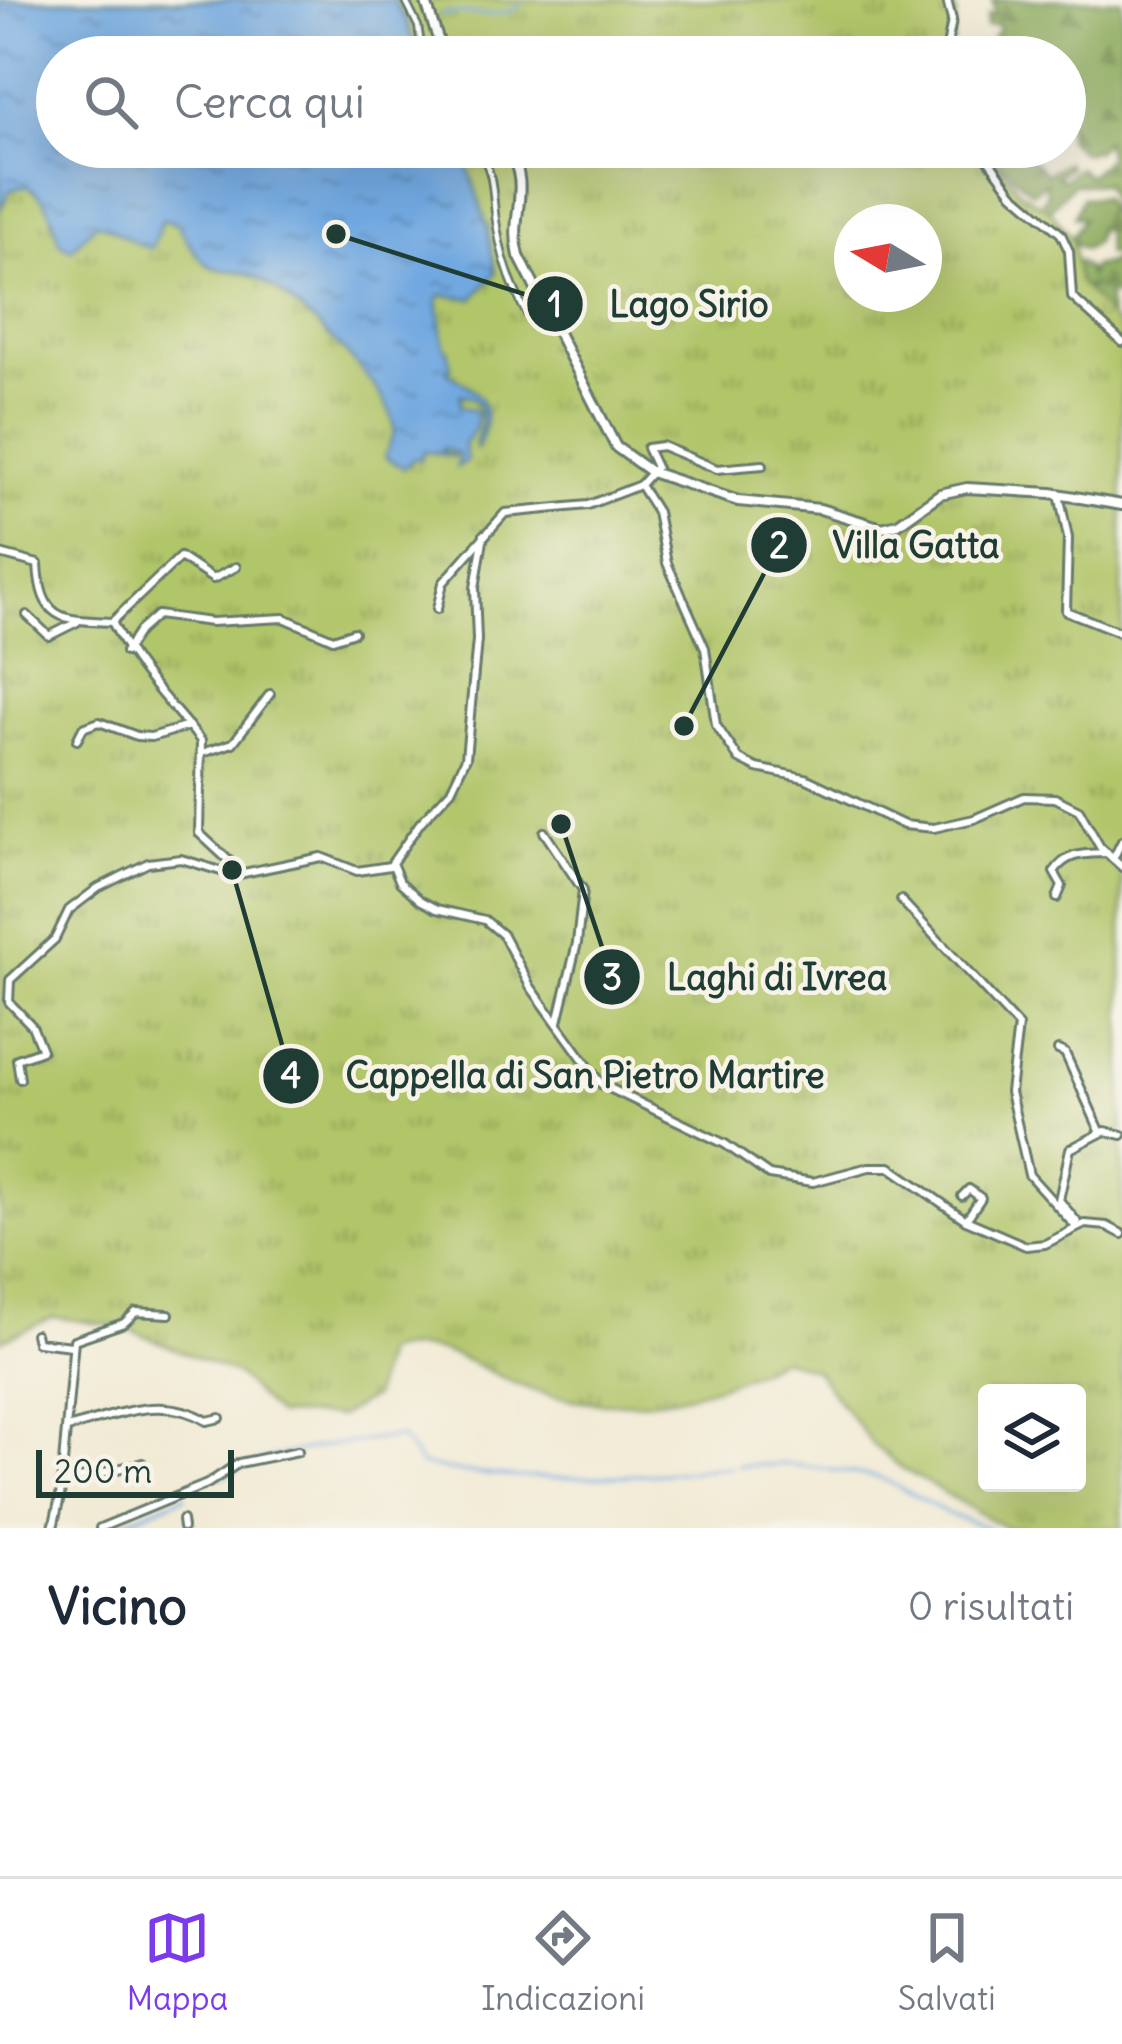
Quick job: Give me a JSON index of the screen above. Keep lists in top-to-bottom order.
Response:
{
  "places": [
    "Lago Sirio",
    "Villa Gatta",
    "Laghi di Ivrea",
    "Cappella di San Pietro Martire"
  ],
  "scale_bar": "200 m",
  "north": "left",
  "page": {
    "search": "Cerca qui",
    "scale": "200 m",
    "heading": ["Vicino", "0 risultati"],
    "nav": ["Mappa", "Indicazioni", "Salvati"]
  }
}
